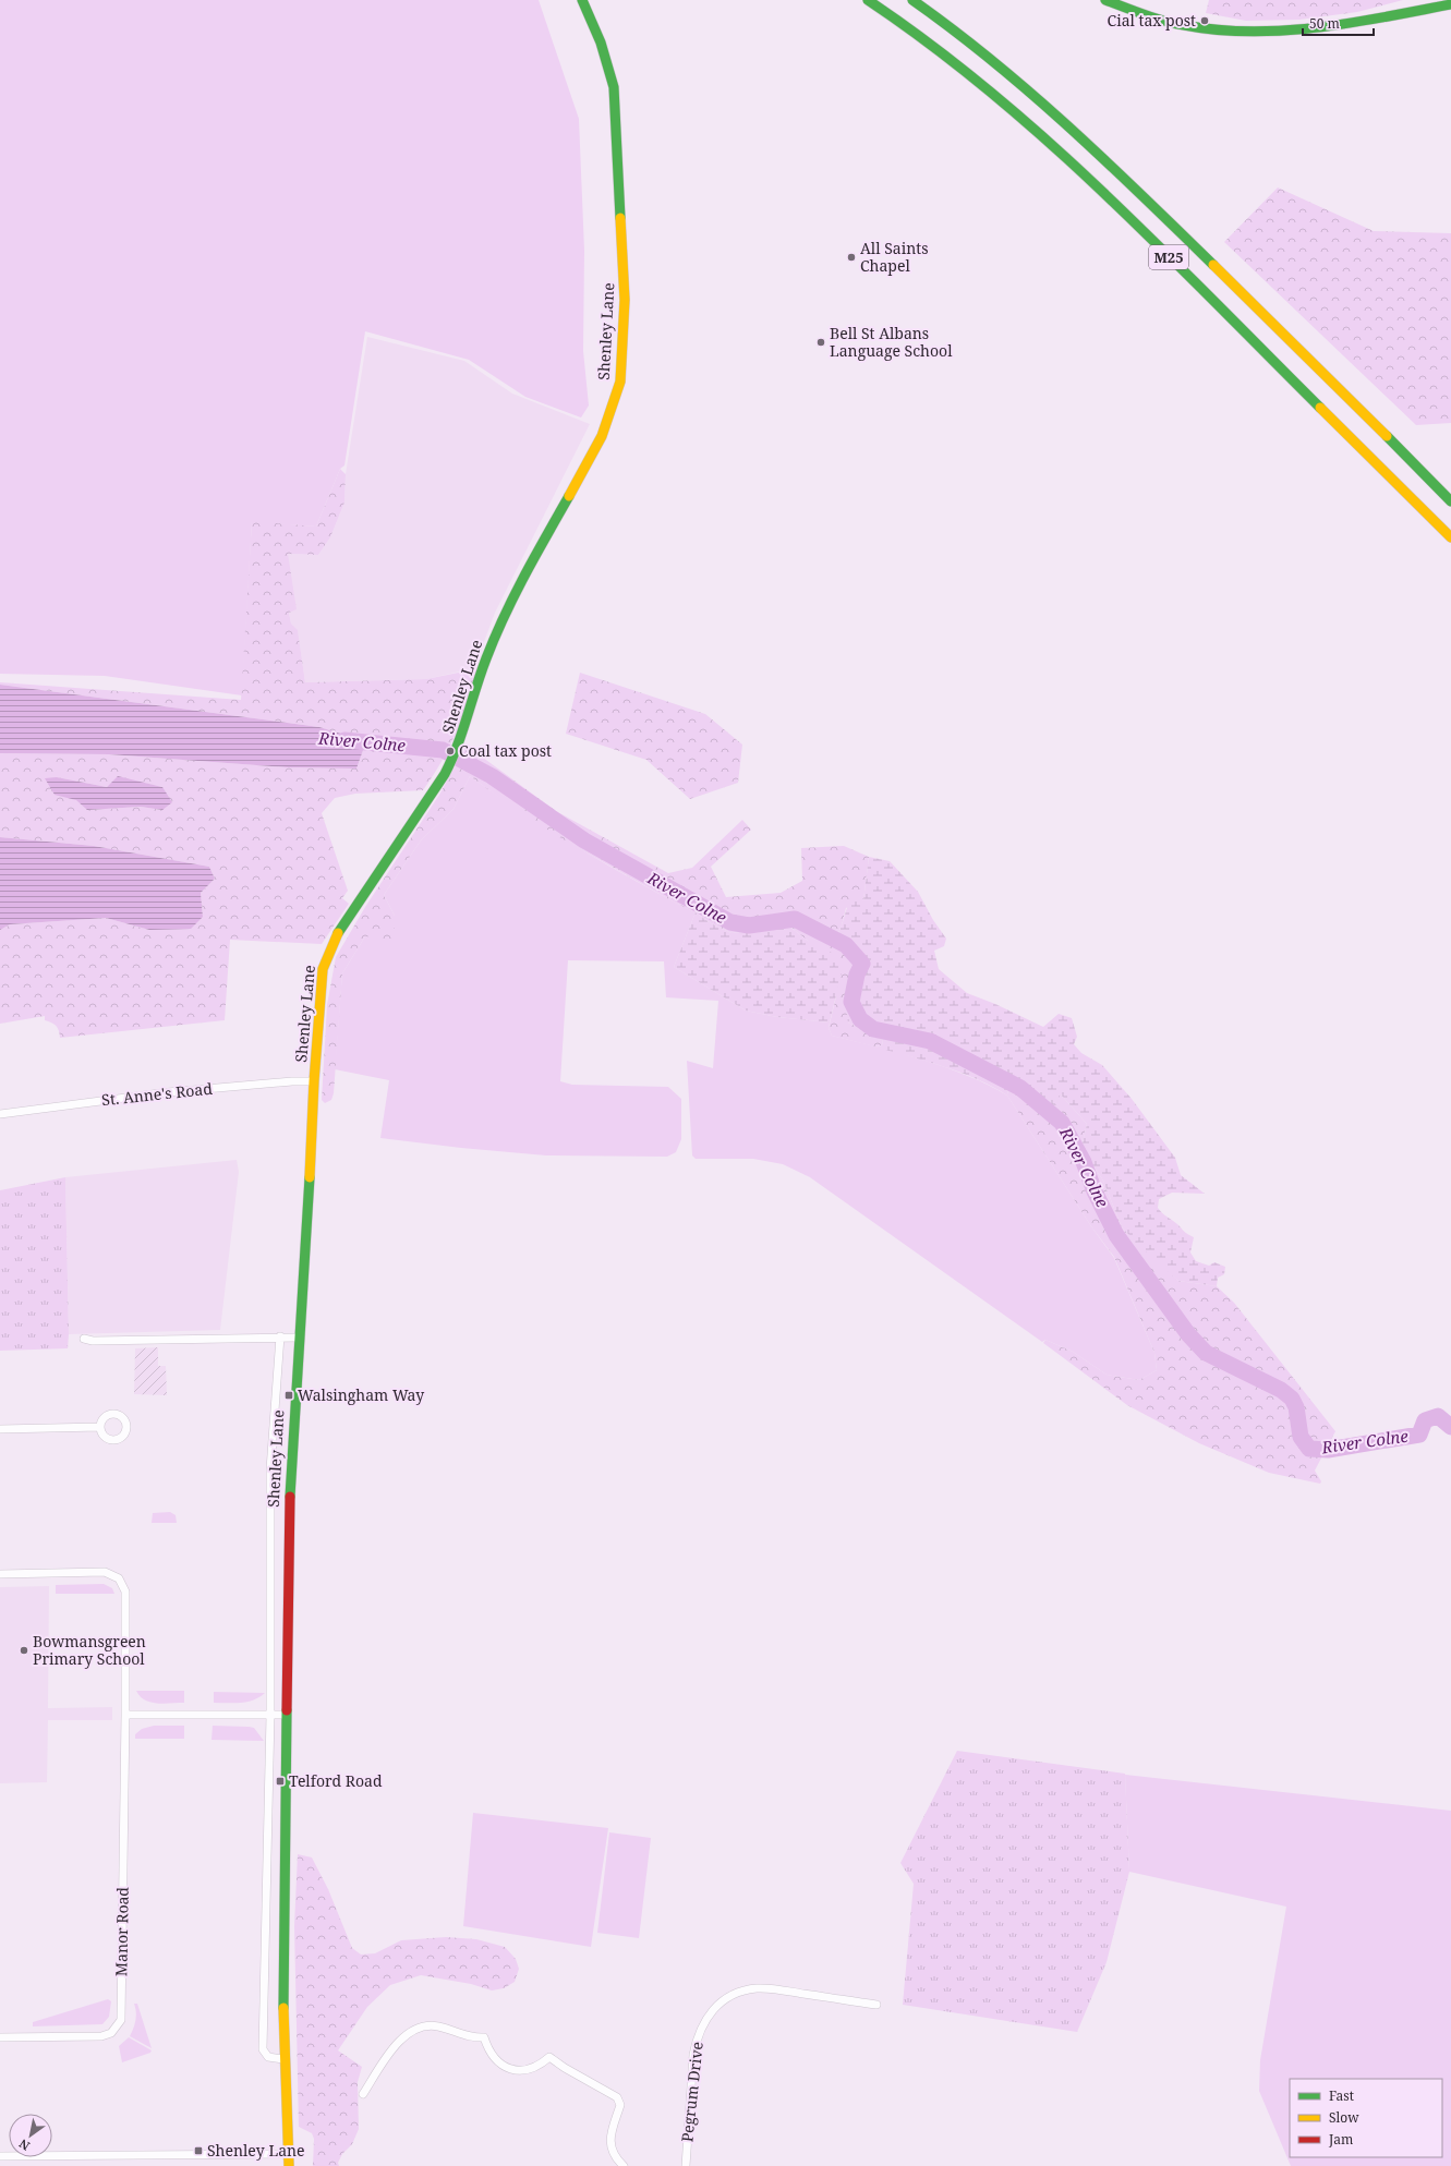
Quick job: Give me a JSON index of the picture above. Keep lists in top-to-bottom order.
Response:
{
  "streets": {
    "main road": ["M25", "Shenley Lane"],
    "street": ["St. Anne's Road", "Manor Road", "Pegrum Drive"]
  },
  "crossings": [
    ["Shenley Lane", "St. Anne's Road"]
  ],
  "water": ["River Colne"],
  "places": {
    "other": [
      "Cial tax post",
      "All Saints Chapel",
      "Bell St Albans Language School",
      "Coal tax post",
      "Bowmansgreen Primary School"
    ],
    "transit": ["Walsingham Way", "Telford Road", "Shenley Lane"]
  },
  "legend": ["Fast", "Slow", "Jam"],
  "scale_bar": "50 m",
  "north": "bottom left"
}
